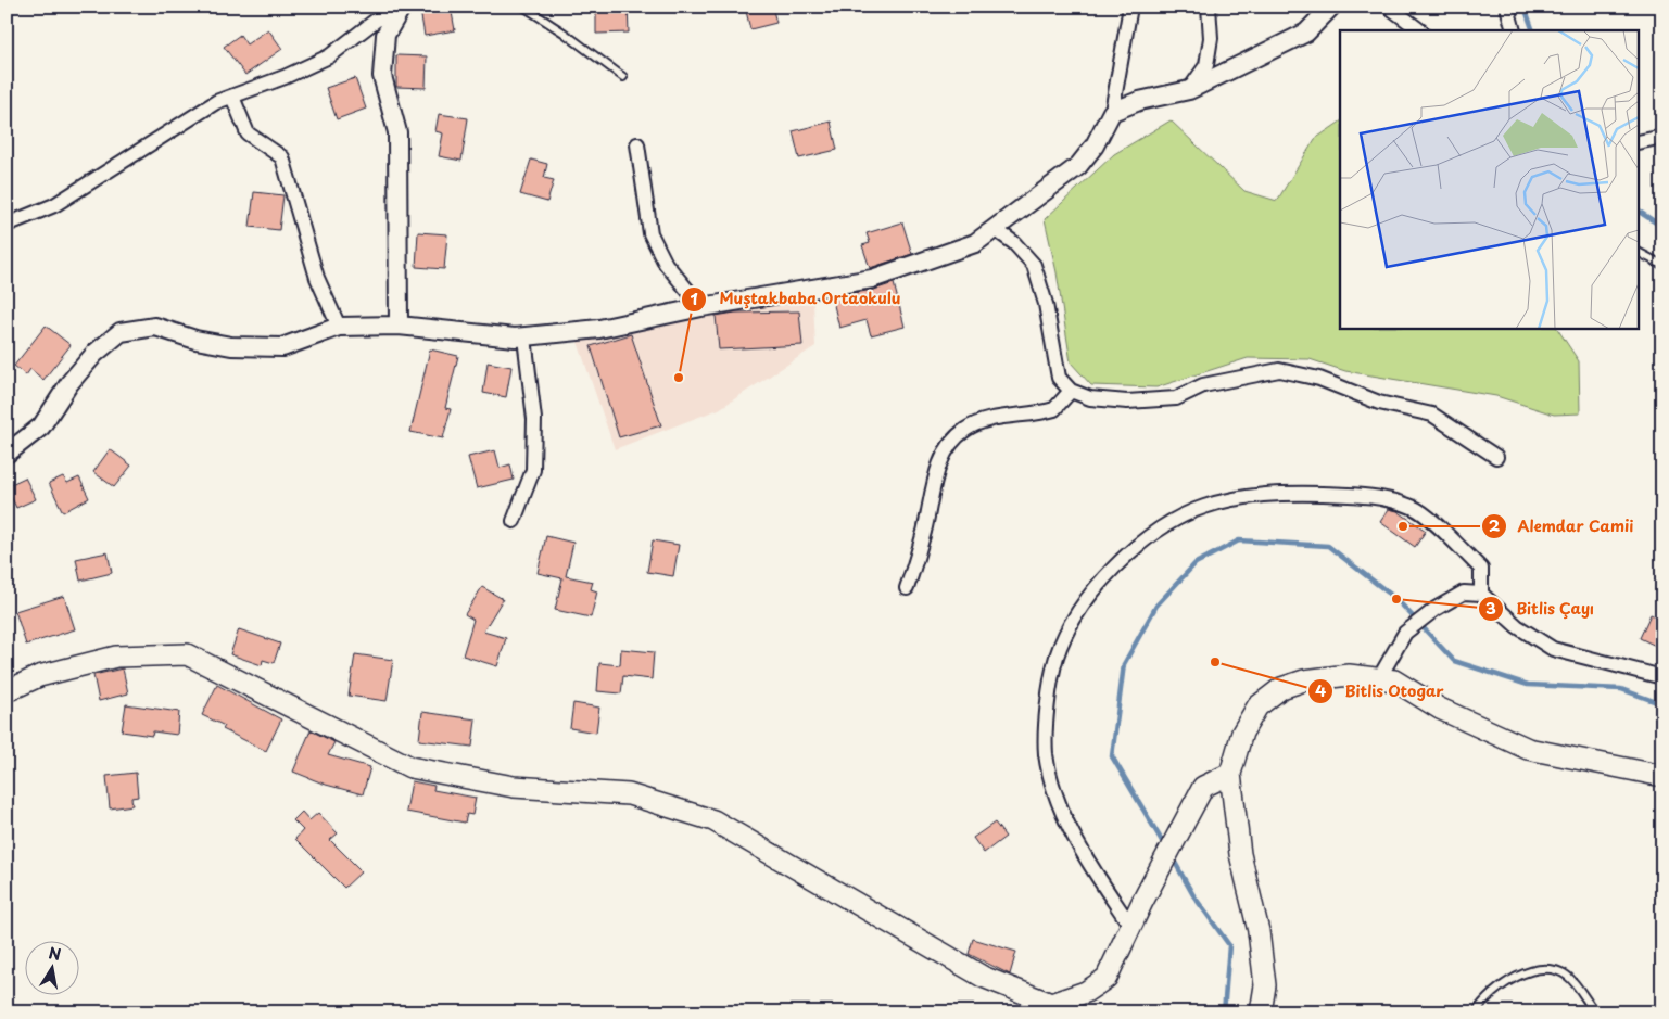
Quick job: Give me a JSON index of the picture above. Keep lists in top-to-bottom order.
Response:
{
  "places": [
    "Muştakbaba Ortaokulu",
    "Alemdar Camii",
    "Bitlis Çayı",
    "Bitlis Otogar"
  ],
  "north": "top"
}
